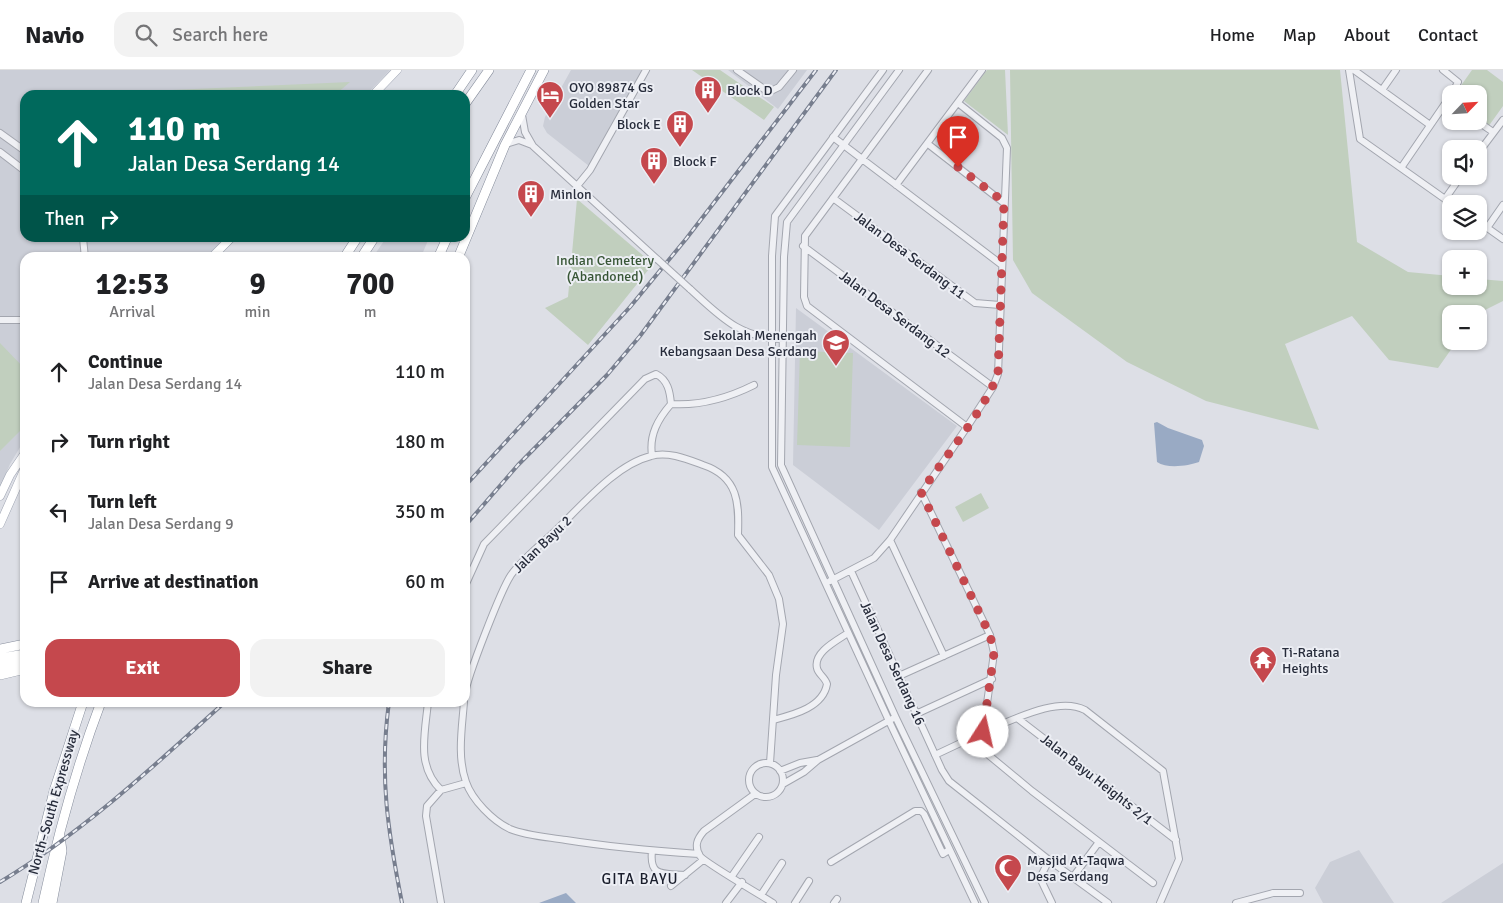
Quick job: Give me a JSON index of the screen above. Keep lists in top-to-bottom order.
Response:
{
  "streets": {
    "highway": ["North–South Expressway"],
    "street": [
      "Jalan Desa Serdang 11",
      "Jalan Desa Serdang 12",
      "Jalan Bayu 2",
      "Jalan Desa Serdang 16",
      "Jalan Bayu Heights 2/1"
    ]
  },
  "districts": ["GITA BAYU"],
  "parks": ["Indian Cemetery (Abandoned)"],
  "places": {
    "building": [
      "Block D",
      "Block E",
      "Block F",
      "Minlon"
    ],
    "hotel": ["OYO 89874 Gs Golden Star"],
    "school or university": ["Sekolah Menengah Kebangsaan Desa Serdang"],
    "temple": ["Ti-Ratana Heights"],
    "mosque": ["Masjid At-Taqwa Desa Serdang"]
  },
  "north": "top right",
  "page": {
    "header": "Navio",
    "search": "Search here",
    "nav": [
      "Home",
      "Map",
      "About",
      "Contact"
    ],
    "map_buttons": ["+", "−"],
    "turn": ["110 m", "Jalan Desa Serdang 14"],
    "then": "Then",
    "eta": [
      "12:53",
      "Arrival",
      "9",
      "min",
      "700",
      "m"
    ],
    "list": [
      {
        "name": "Continue",
        "note": "Jalan Desa Serdang 14",
        "value": "110 m"
      },
      {
        "name": "Turn right",
        "value": "180 m"
      },
      {
        "name": "Turn left",
        "note": "Jalan Desa Serdang 9",
        "value": "350 m"
      },
      {
        "name": "Arrive at destination",
        "value": "60 m"
      }
    ],
    "buttons": ["Exit", "Share"]
  }
}
